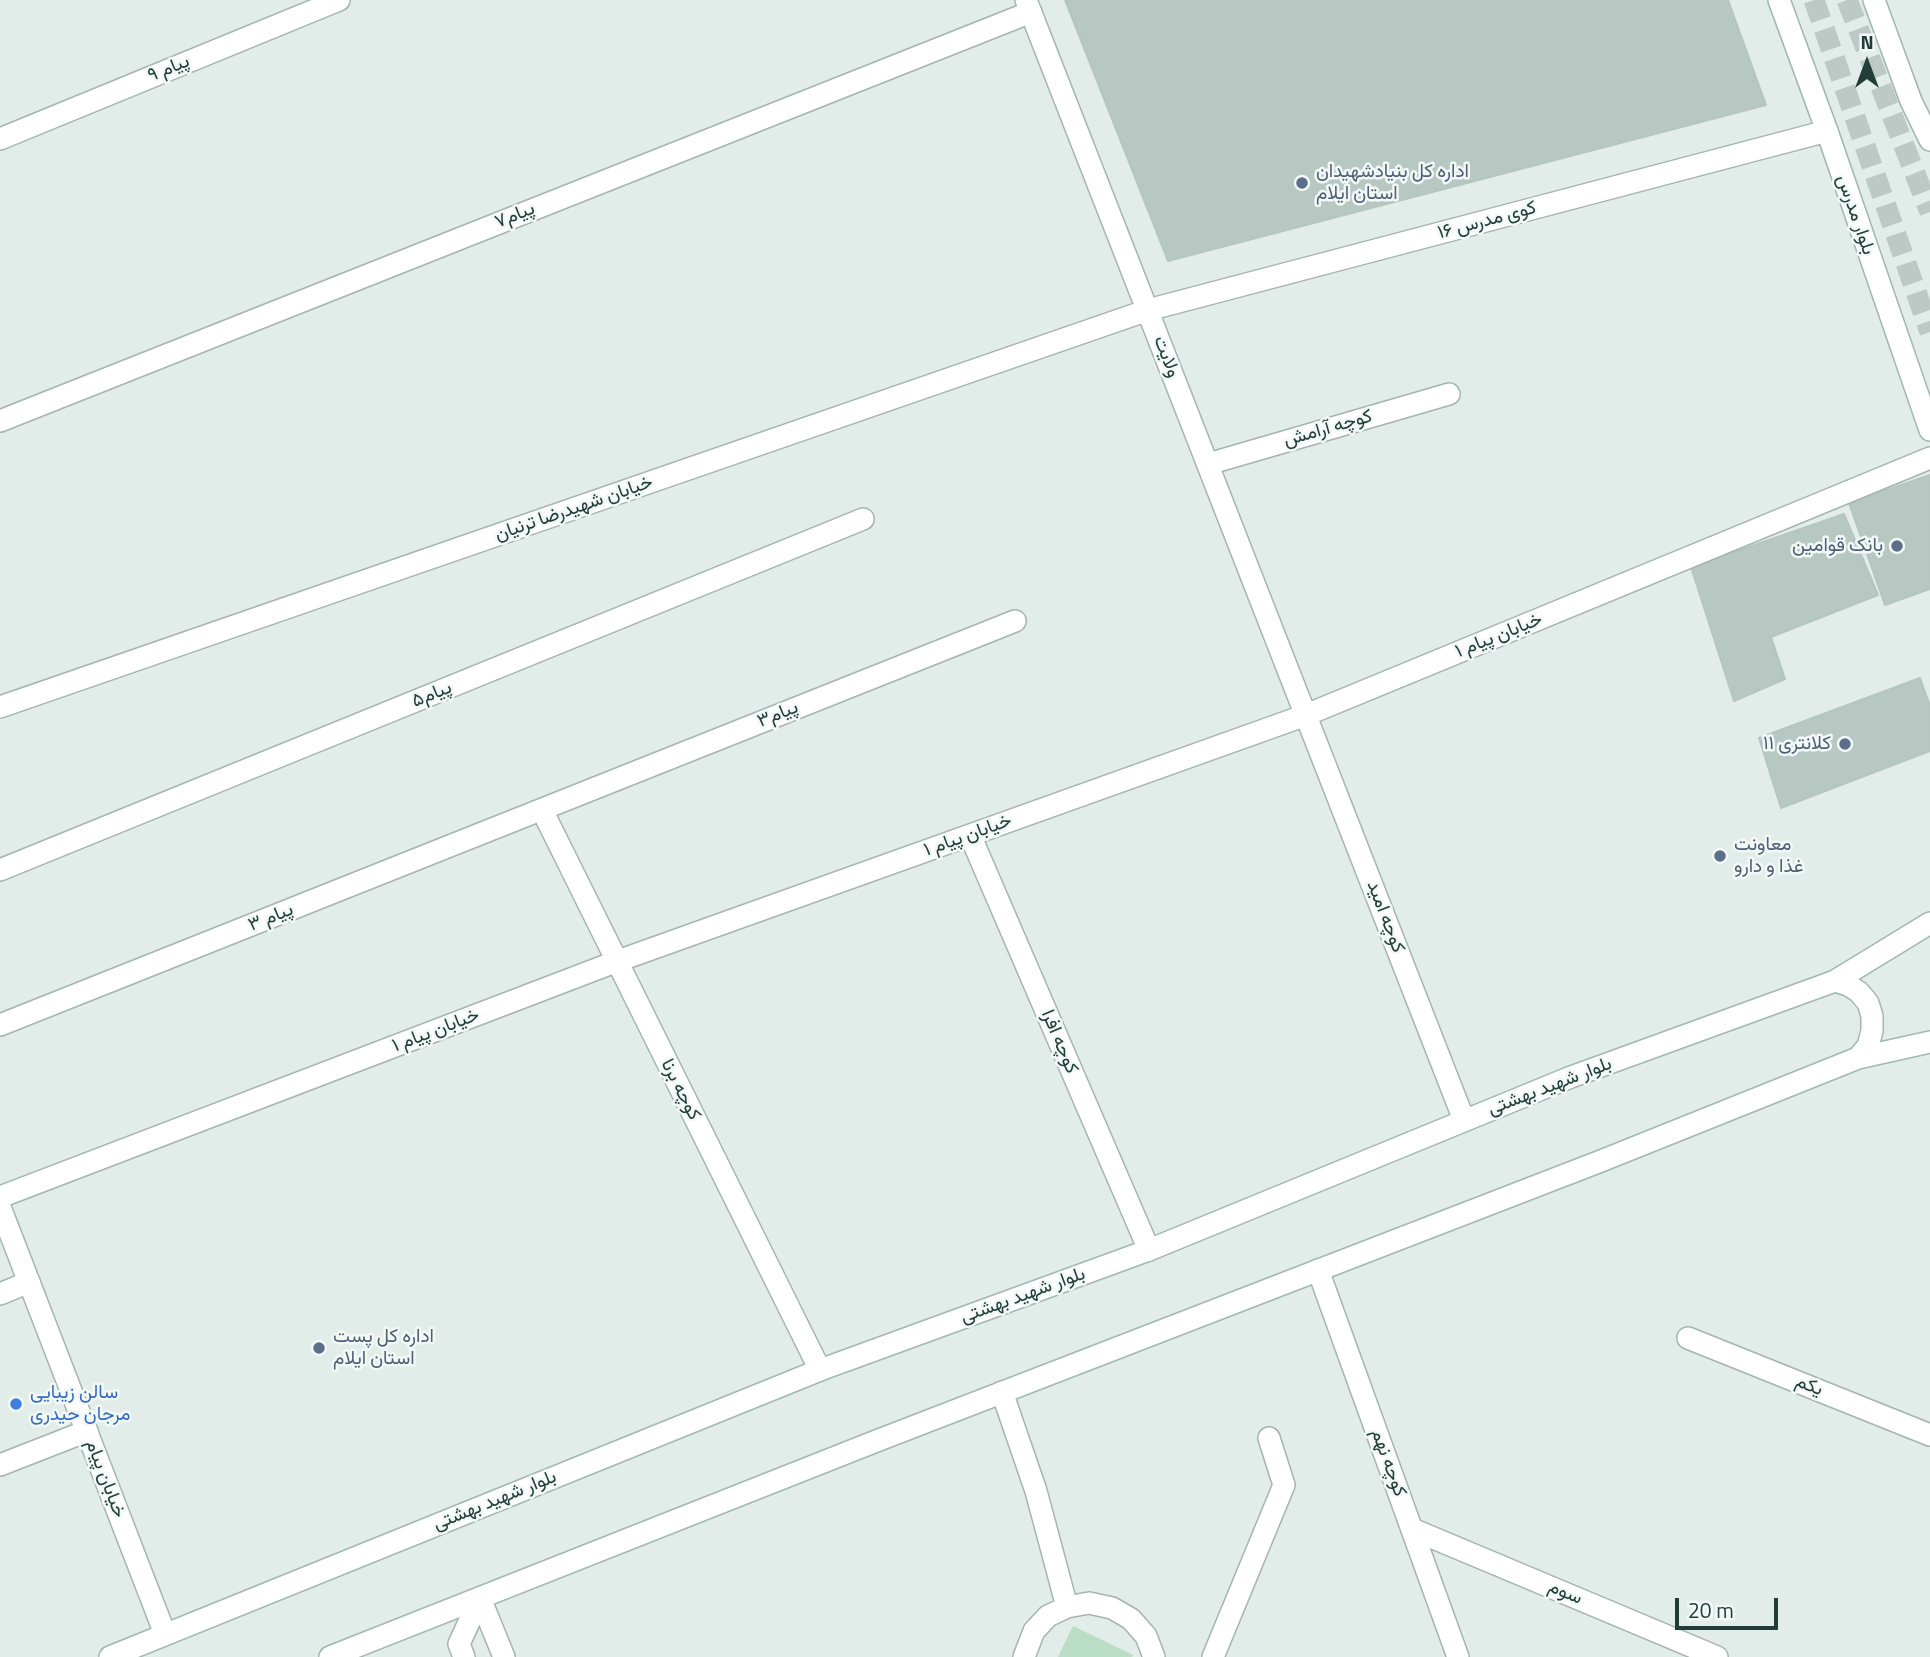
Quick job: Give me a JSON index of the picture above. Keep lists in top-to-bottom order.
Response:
{
  "streets": {
    "street": [
      "پیام ۹",
      "بلوار مدرس",
      "پیام۷",
      "کوی مدرس ۱۶",
      "ولایت",
      "کوچه آرامش",
      "خیابان شهیدرضا ترنیان",
      "خیابان پیام ۱",
      "پیام۵",
      "پیام۳",
      "کوچه امید",
      "پیام ۳",
      "کوچه افرا",
      "بلوار شهید بهشتی",
      "کوچه برنا",
      "یکم",
      "کوچه نهم",
      "خیابان پیام",
      "سوم"
    ]
  },
  "crossings": [
    ["بلوار مدرس", "کوی مدرس ۱۶"],
    ["پیام۷", "ولایت"],
    ["کوی مدرس ۱۶", "ولایت"],
    ["کوی مدرس ۱۶", "خیابان شهیدرضا ترنیان"],
    ["ولایت", "کوچه آرامش"],
    ["ولایت", "خیابان شهیدرضا ترنیان"],
    ["ولایت", "خیابان پیام ۱"],
    ["ولایت", "کوچه امید"],
    ["خیابان پیام ۱", "کوچه امید"],
    ["خیابان پیام ۱", "کوچه افرا"],
    ["خیابان پیام ۱", "کوچه برنا"],
    ["پیام۳", "پیام ۳"],
    ["پیام۳", "کوچه برنا"],
    ["کوچه امید", "بلوار شهید بهشتی"],
    ["پیام ۳", "کوچه برنا"],
    ["کوچه افرا", "بلوار شهید بهشتی"],
    ["بلوار شهید بهشتی", "کوچه برنا"],
    ["بلوار شهید بهشتی", "خیابان پیام"],
    ["کوچه نهم", "سوم"]
  ],
  "places": [
    "اداره کل بنیادشهیدان استان ایلام",
    "بانک قوامین",
    "کلانتری ۱۱",
    "معاونت غذا و دارو",
    "اداره کل پست استان ایلام",
    "سالن زیبایی مرجان حیدری"
  ],
  "scale_bar": "20 m",
  "north": "top"
}
